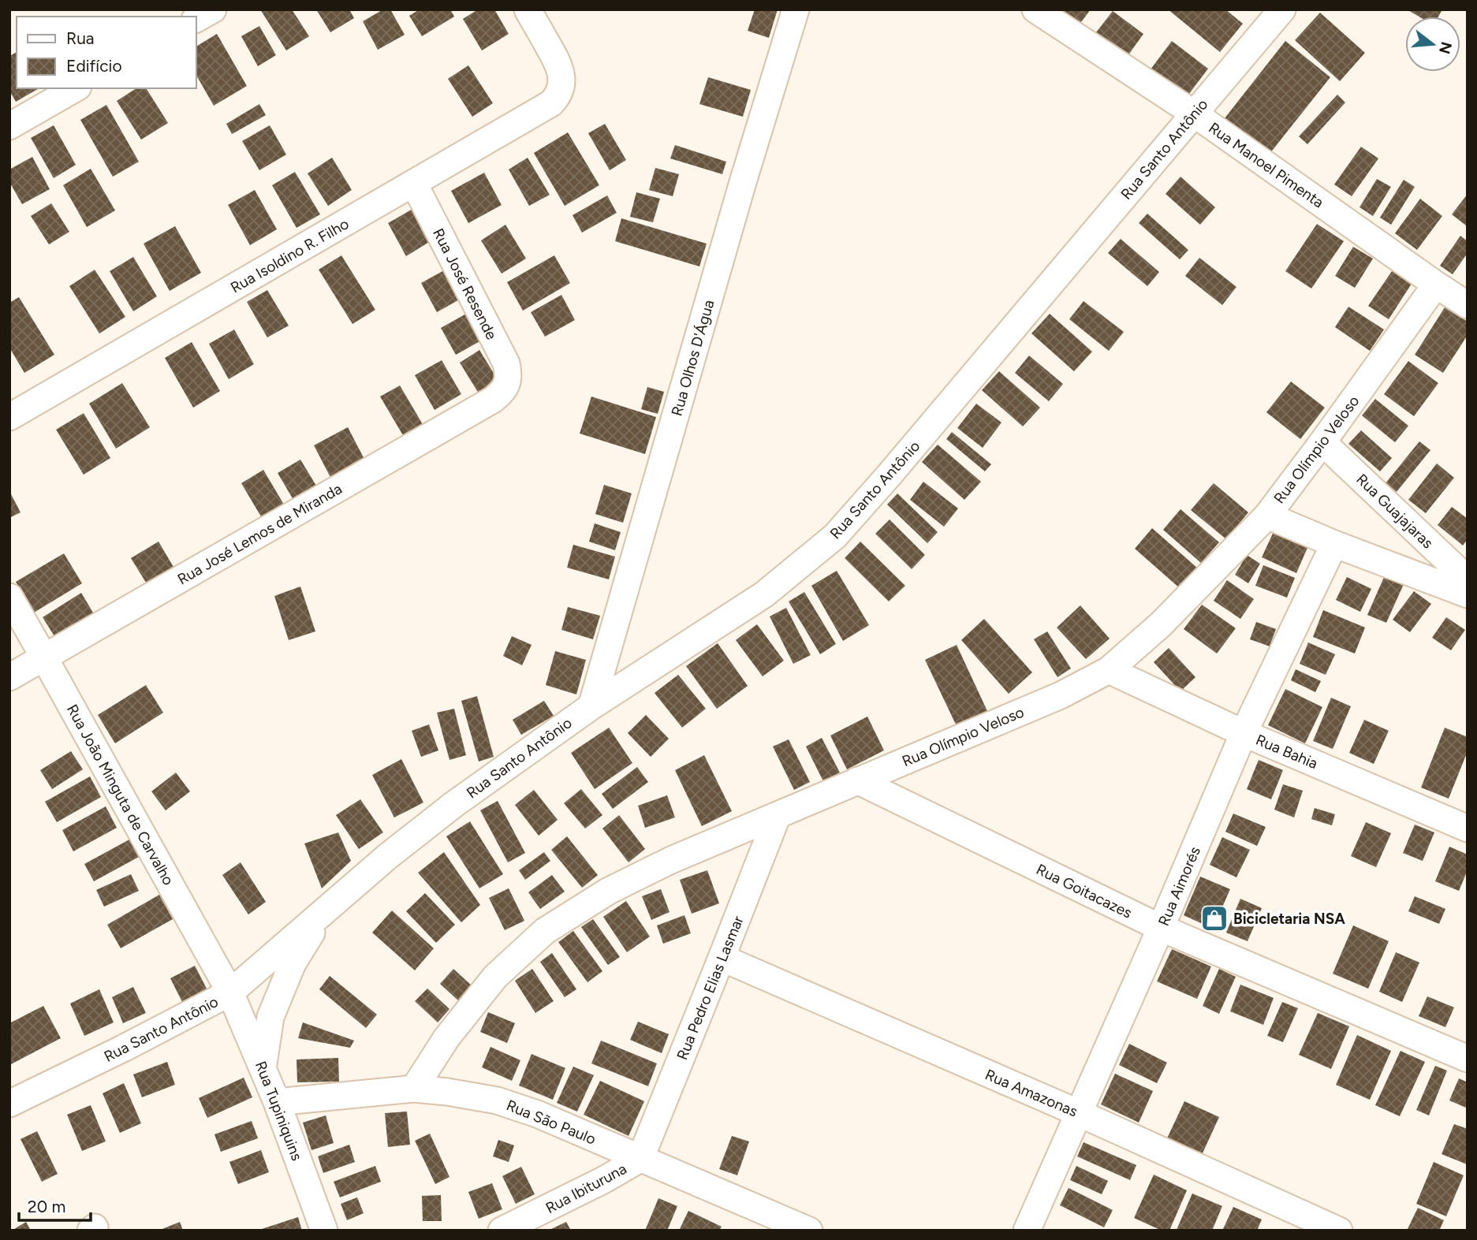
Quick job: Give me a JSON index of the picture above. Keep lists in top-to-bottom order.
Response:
{
  "streets": {
    "street": [
      "Rua Santo Antônio",
      "Rua Manoel Pimenta",
      "Rua Isoldino R. Filho",
      "Rua José Resende",
      "Rua Olhos D'Água",
      "Rua Olímpio Veloso",
      "Rua Guajajaras",
      "Rua José Lemos de Miranda",
      "Rua Bahia",
      "Rua João Minguta de Carvalho",
      "Rua Aimorés",
      "Rua Goitacazes",
      "Rua Pedro Elias Lasmar",
      "Rua Amazonas",
      "Rua Tupiniquins",
      "Rua São Paulo",
      "Rua Ibituruna"
    ]
  },
  "crossings": [
    ["Rua Santo Antônio", "Rua Manoel Pimenta"],
    ["Rua Santo Antônio", "Rua Olhos D'Água"],
    ["Rua Santo Antônio", "Rua João Minguta de Carvalho"],
    ["Rua Santo Antônio", "Rua Tupiniquins"],
    ["Rua Manoel Pimenta", "Rua Olímpio Veloso"],
    ["Rua Isoldino R. Filho", "Rua José Resende"],
    ["Rua José Resende", "Rua José Lemos de Miranda"],
    ["Rua Olímpio Veloso", "Rua Guajajaras"],
    ["Rua Olímpio Veloso", "Rua Bahia"],
    ["Rua Olímpio Veloso", "Rua Goitacazes"],
    ["Rua Olímpio Veloso", "Rua Pedro Elias Lasmar"],
    ["Rua Olímpio Veloso", "Rua São Paulo"],
    ["Rua José Lemos de Miranda", "Rua João Minguta de Carvalho"],
    ["Rua Bahia", "Rua Aimorés"],
    ["Rua João Minguta de Carvalho", "Rua Tupiniquins"],
    ["Rua Aimorés", "Rua Goitacazes"],
    ["Rua Aimorés", "Rua Amazonas"],
    ["Rua Pedro Elias Lasmar", "Rua Amazonas"],
    ["Rua Pedro Elias Lasmar", "Rua São Paulo"],
    ["Rua Pedro Elias Lasmar", "Rua Ibituruna"],
    ["Rua Tupiniquins", "Rua São Paulo"],
    ["Rua São Paulo", "Rua Ibituruna"]
  ],
  "places": {
    "shop": ["Bicicletaria NSA"]
  },
  "legend": ["Rua", "Edifício"],
  "scale_bar": "20 m",
  "north": "right"
}
